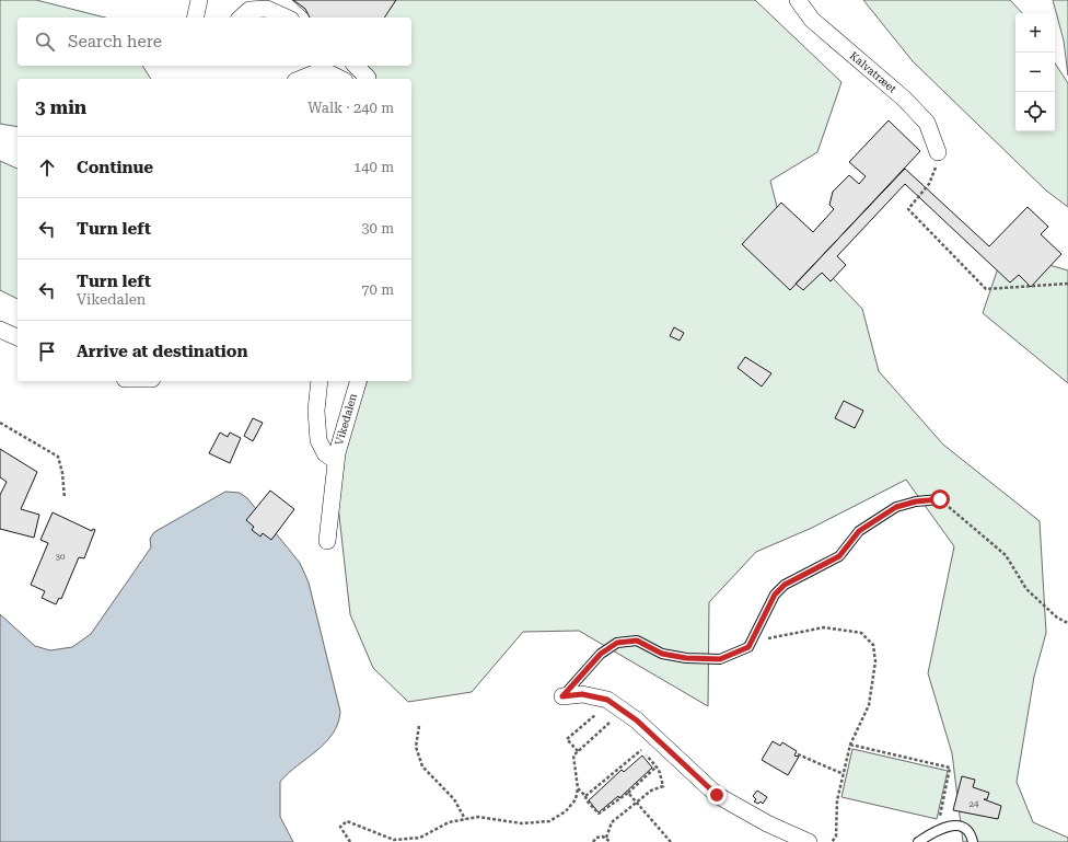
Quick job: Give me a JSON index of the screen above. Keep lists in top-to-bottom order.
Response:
{
  "streets": {
    "street": ["Kalvatræet", "Vikedalen"]
  },
  "house_numbers": ["30", "24"],
  "page": {
    "map_buttons": ["+", "−"],
    "search": "Search here",
    "heading": ["3 min", "Walk · 240 m"],
    "list": [
      ["Continue", "140 m"],
      ["Turn left", "30 m"],
      ["Turn left", "Vikedalen", "70 m"],
      "Arrive at destination"
    ]
  }
}
